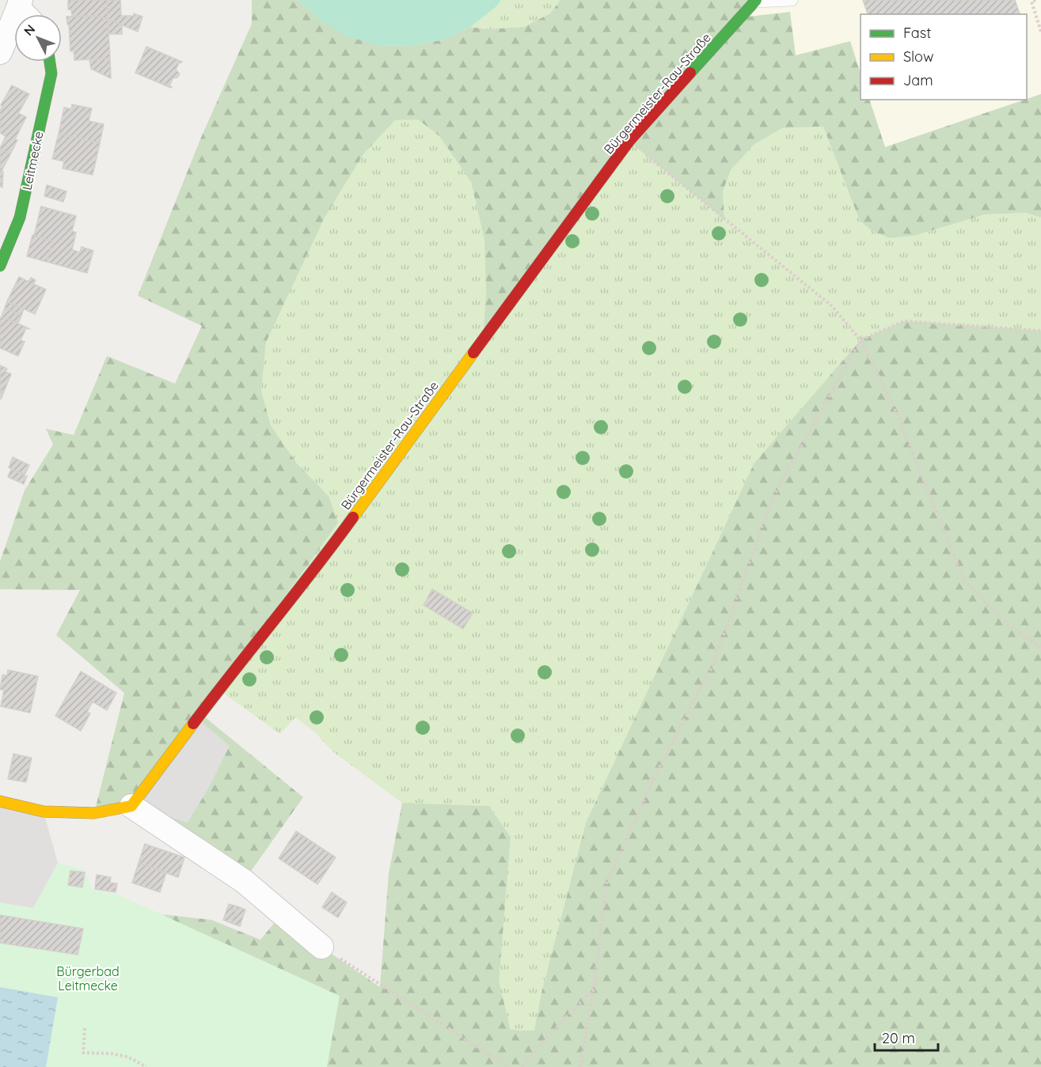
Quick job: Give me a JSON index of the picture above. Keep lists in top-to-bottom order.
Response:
{
  "streets": {
    "street": ["Bürgermeister-Rau-Straße", "Leitmecke"]
  },
  "parks": ["Bürgerbad Leitmecke"],
  "legend": ["Fast", "Slow", "Jam"],
  "scale_bar": "20 m",
  "north": "top left"
}
